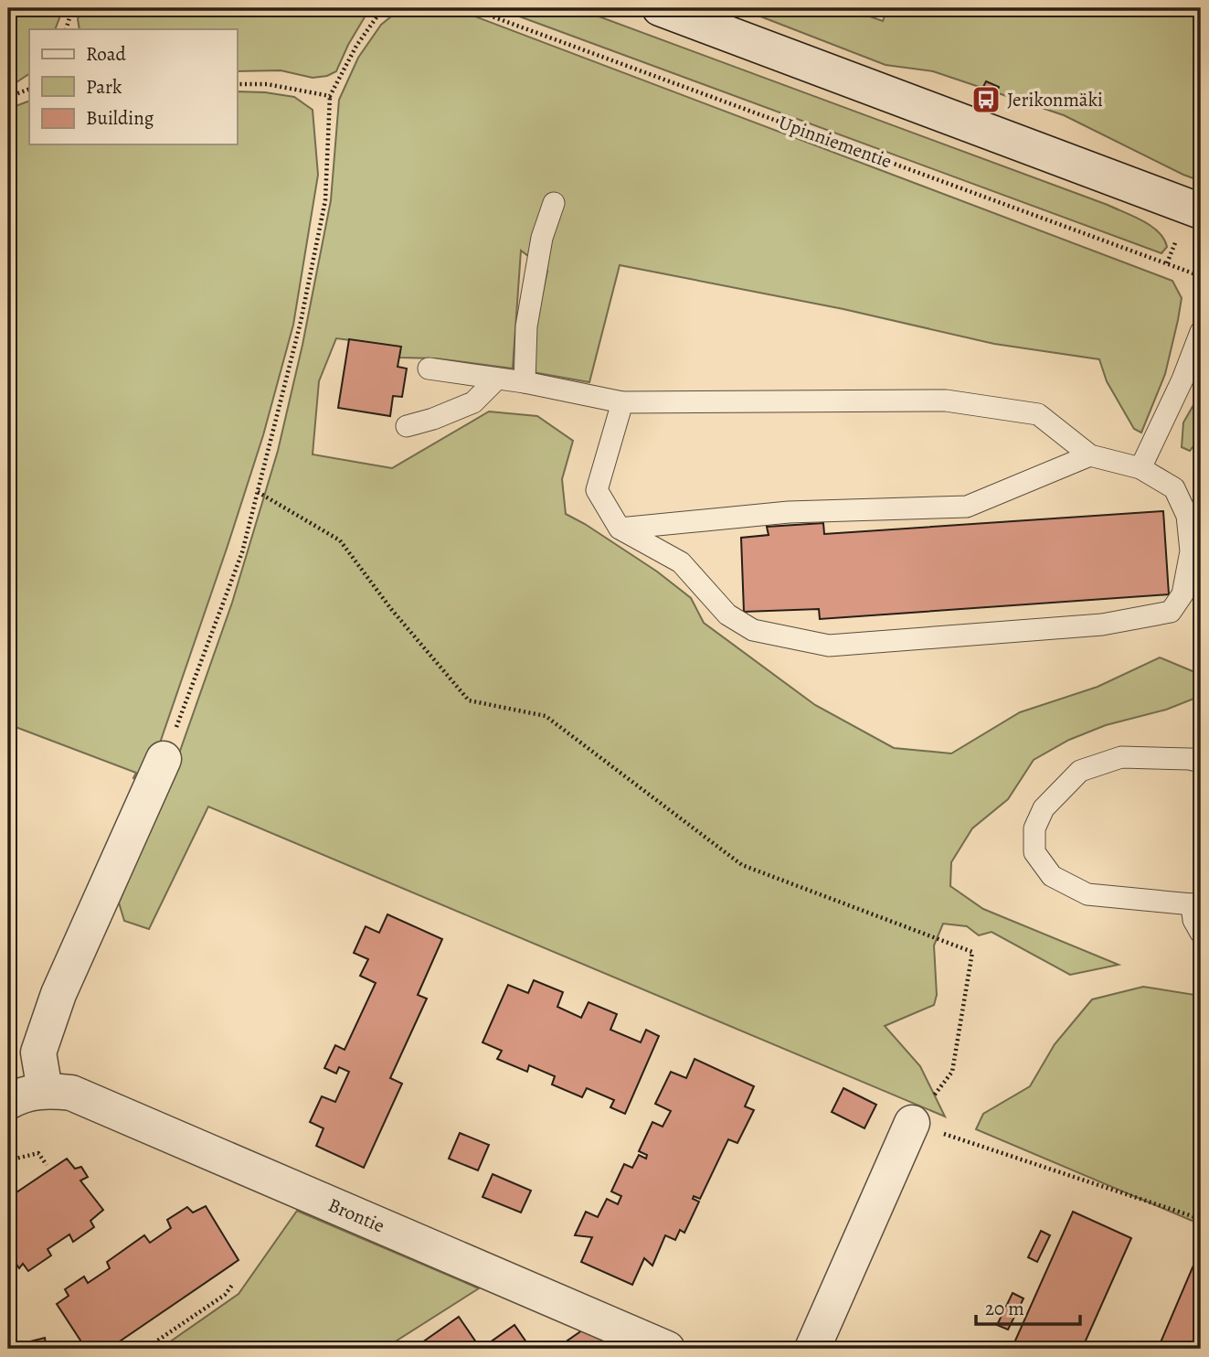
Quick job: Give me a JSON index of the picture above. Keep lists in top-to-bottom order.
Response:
{
  "streets": {
    "street": ["Brontie"],
    "path": ["Upinniementie"]
  },
  "places": {
    "bus stop": ["Jerikonmäki"]
  },
  "legend": ["Road", "Park", "Building"],
  "scale_bar": "20 m"
}
